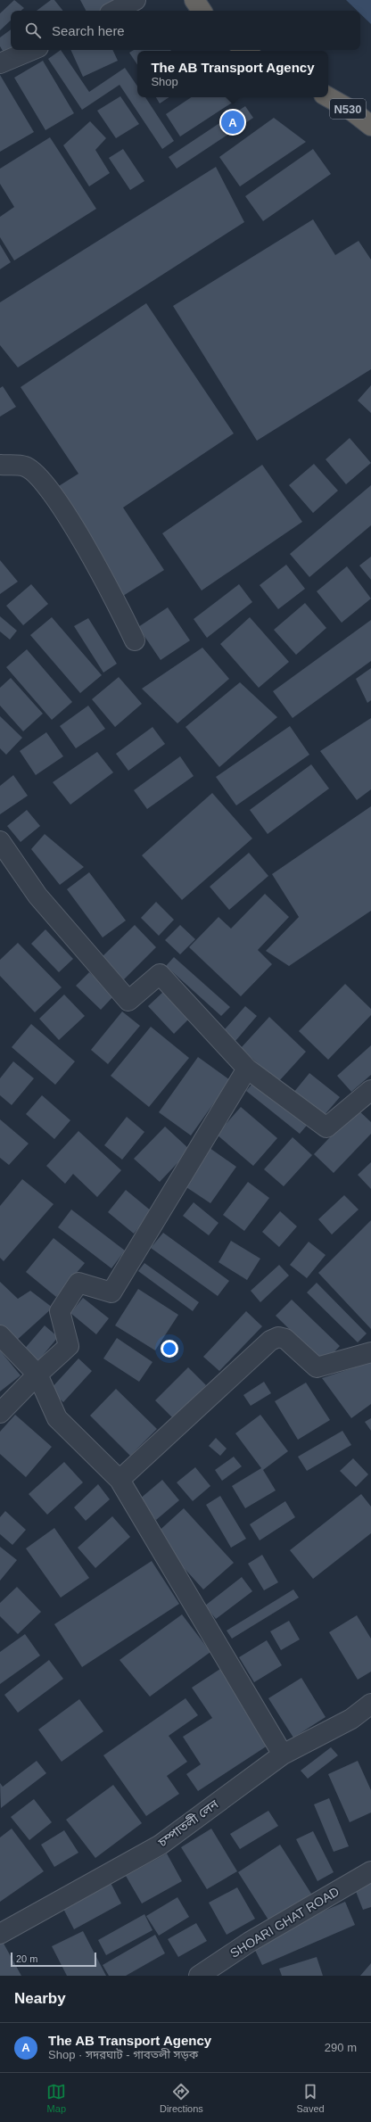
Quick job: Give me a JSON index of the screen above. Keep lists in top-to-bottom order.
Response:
{
  "streets": {
    "highway": ["N530"],
    "street": ["চম্পাতলী লেন", "SHOARI GHAT ROAD"]
  },
  "scale_bar": "20 m",
  "page": {
    "search": "Search here",
    "popup": ["The AB Transport Agency", "Shop"],
    "pins": "A",
    "scale": "20 m",
    "heading": "Nearby",
    "list": [
      {
        "mark": "A",
        "name": "The AB Transport Agency",
        "note": "Shop · সদরঘাট - গাবতলী সড়ক",
        "value": "290 m"
      }
    ],
    "nav": ["Map", "Directions", "Saved"]
  }
}
